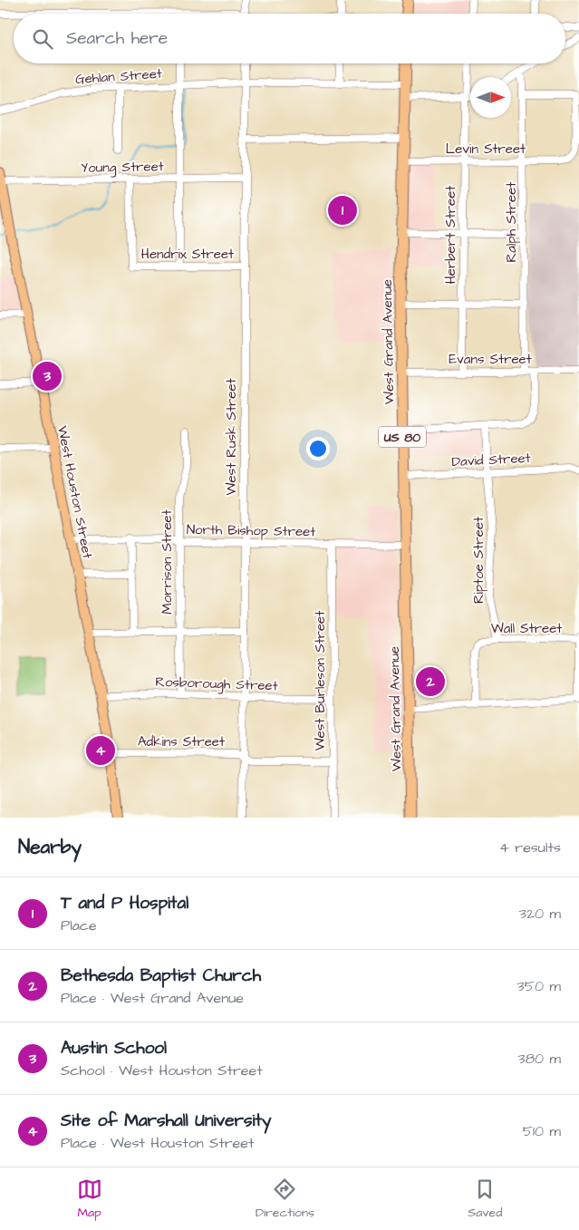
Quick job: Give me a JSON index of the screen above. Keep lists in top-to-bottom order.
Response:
{
  "streets": {
    "highway": ["West Grand Avenue", "US 80"],
    "main road": ["West Houston Street"],
    "street": [
      "Gehlan Street",
      "Levin Street",
      "Young Street",
      "Ralph Street",
      "Herbert Street",
      "Hendrix Street",
      "Evans Street",
      "West Rusk Street",
      "David Street",
      "North Bishop Street",
      "Riptoe Street",
      "Morrison Street",
      "Wall Street",
      "West Burleson Street",
      "Rosborough Street",
      "Adkins Street"
    ]
  },
  "crossings": [
    ["Gehlan Street", "West Grand Avenue"],
    ["Gehlan Street", "West Rusk Street"],
    ["Levin Street", "Ralph Street"],
    ["Levin Street", "Herbert Street"],
    ["Levin Street", "West Grand Avenue"],
    ["Young Street", "Hendrix Street"],
    ["Young Street", "West Rusk Street"],
    ["Young Street", "West Houston Street"],
    ["Ralph Street", "Evans Street"],
    ["Herbert Street", "Evans Street"],
    ["Hendrix Street", "West Rusk Street"],
    ["West Grand Avenue", "Evans Street"],
    ["West Grand Avenue", "David Street"],
    ["West Grand Avenue", "North Bishop Street"],
    ["West Rusk Street", "North Bishop Street"],
    ["West Rusk Street", "Rosborough Street"],
    ["West Rusk Street", "Adkins Street"],
    ["David Street", "Riptoe Street"],
    ["West Houston Street", "North Bishop Street"],
    ["West Houston Street", "Rosborough Street"],
    ["West Houston Street", "Adkins Street"],
    ["North Bishop Street", "Morrison Street"],
    ["North Bishop Street", "West Burleson Street"],
    ["Riptoe Street", "Wall Street"],
    ["Morrison Street", "Rosborough Street"],
    ["West Burleson Street", "Rosborough Street"],
    ["West Burleson Street", "Adkins Street"]
  ],
  "north": "right",
  "page": {
    "search": "Search here",
    "pins": [
      "1",
      "3",
      "2",
      "4"
    ],
    "heading": ["Nearby", "4 results"],
    "list": [
      {
        "mark": "1",
        "name": "T and P Hospital",
        "note": "Place",
        "value": "320 m"
      },
      {
        "mark": "2",
        "name": "Bethesda Baptist Church",
        "note": "Place · West Grand Avenue",
        "value": "350 m"
      },
      {
        "mark": "3",
        "name": "Austin School",
        "note": "School · West Houston Street",
        "value": "380 m"
      },
      {
        "mark": "4",
        "name": "Site of Marshall University",
        "note": "Place · West Houston Street",
        "value": "510 m"
      }
    ],
    "nav": ["Map", "Directions", "Saved"]
  }
}
